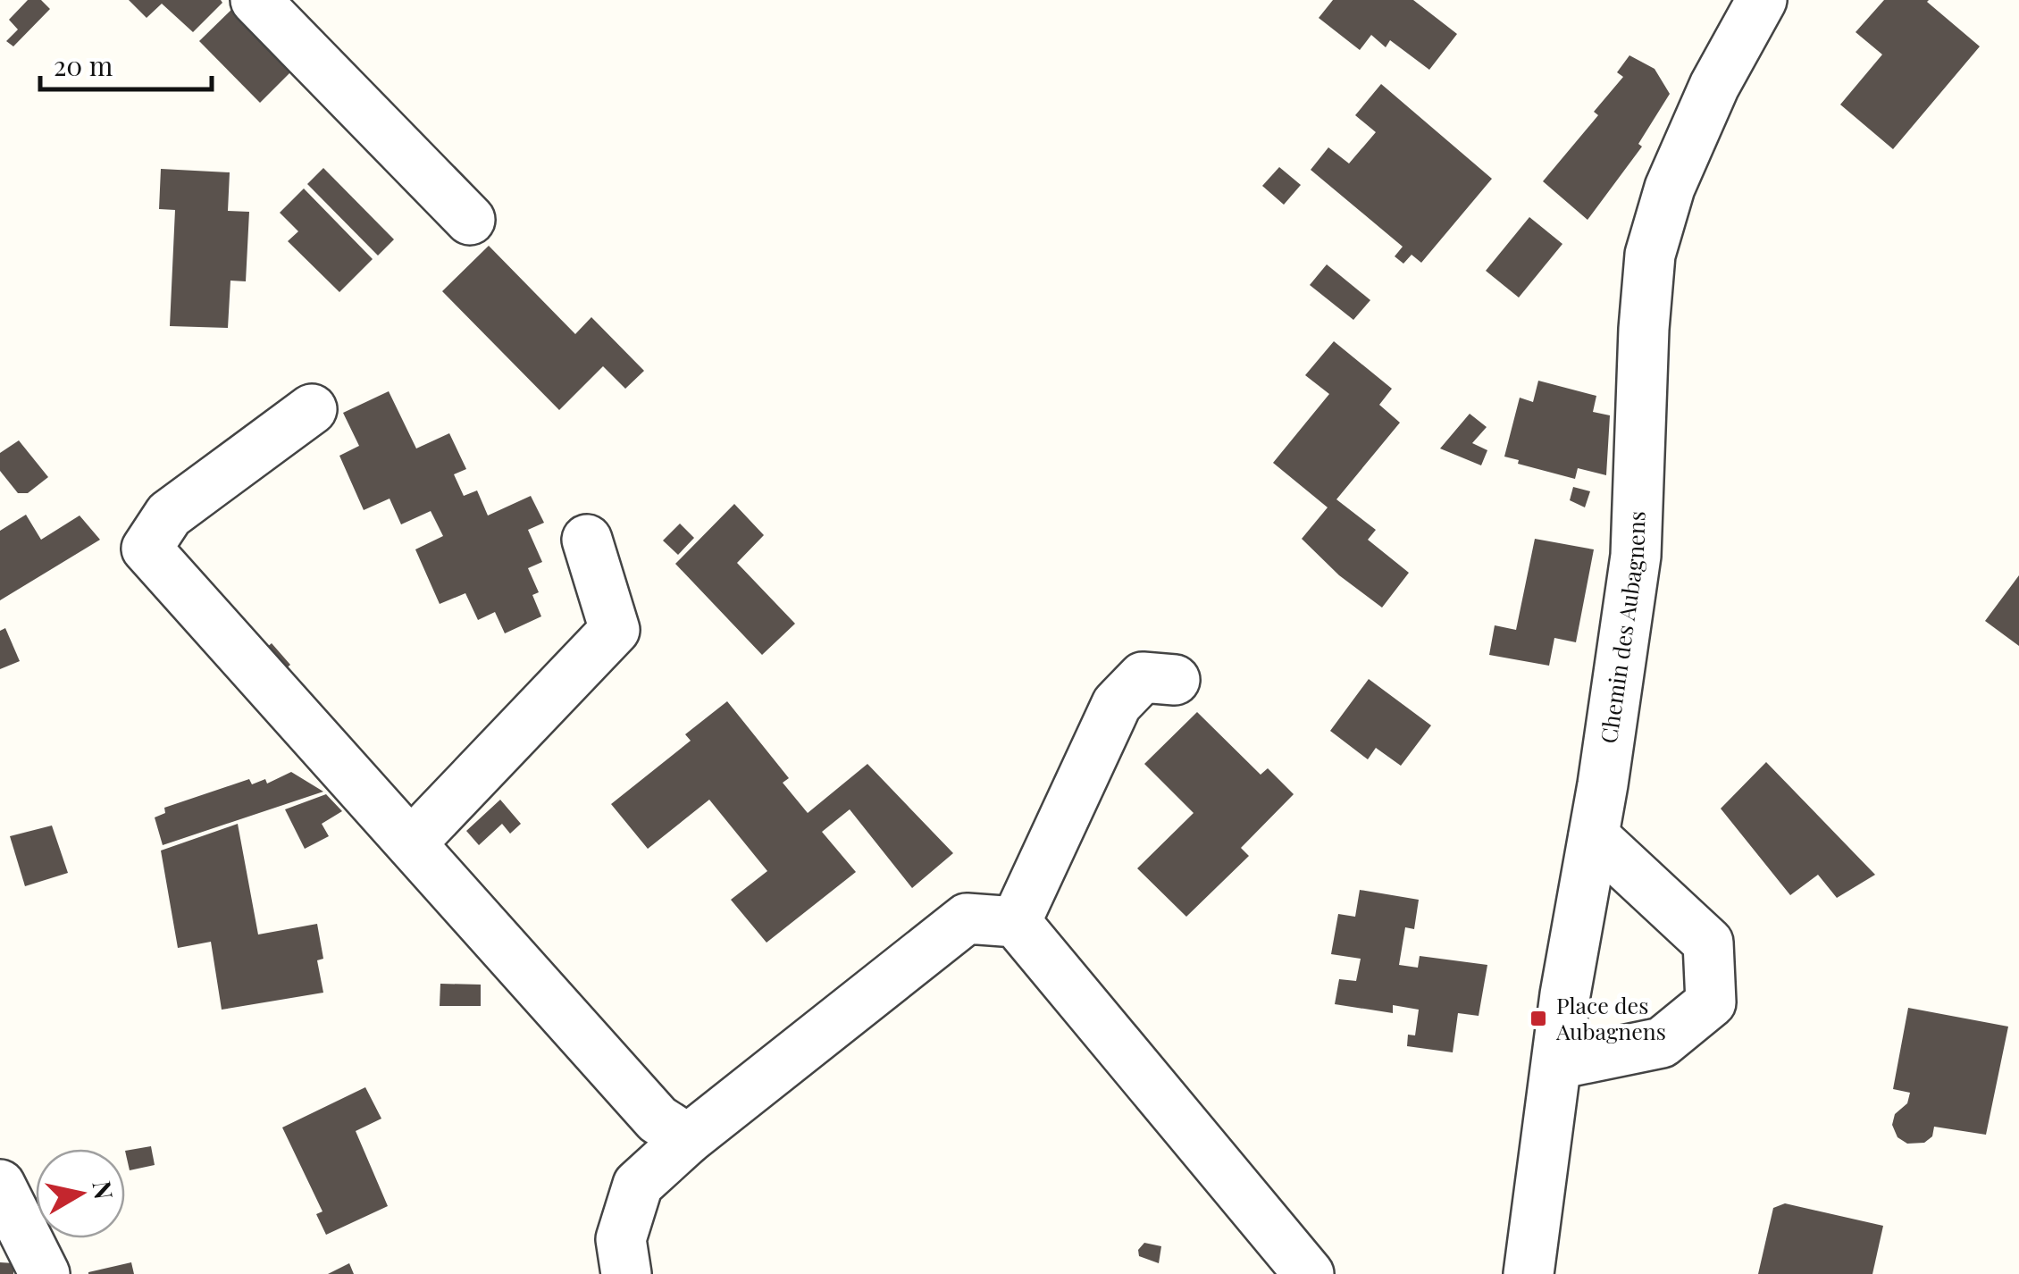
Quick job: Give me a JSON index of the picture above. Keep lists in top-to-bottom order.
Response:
{
  "streets": {
    "street": ["Chemin des Aubagnens"]
  },
  "places": {
    "transit": ["Place des Aubagnens"]
  },
  "scale_bar": "20 m",
  "north": "right"
}
